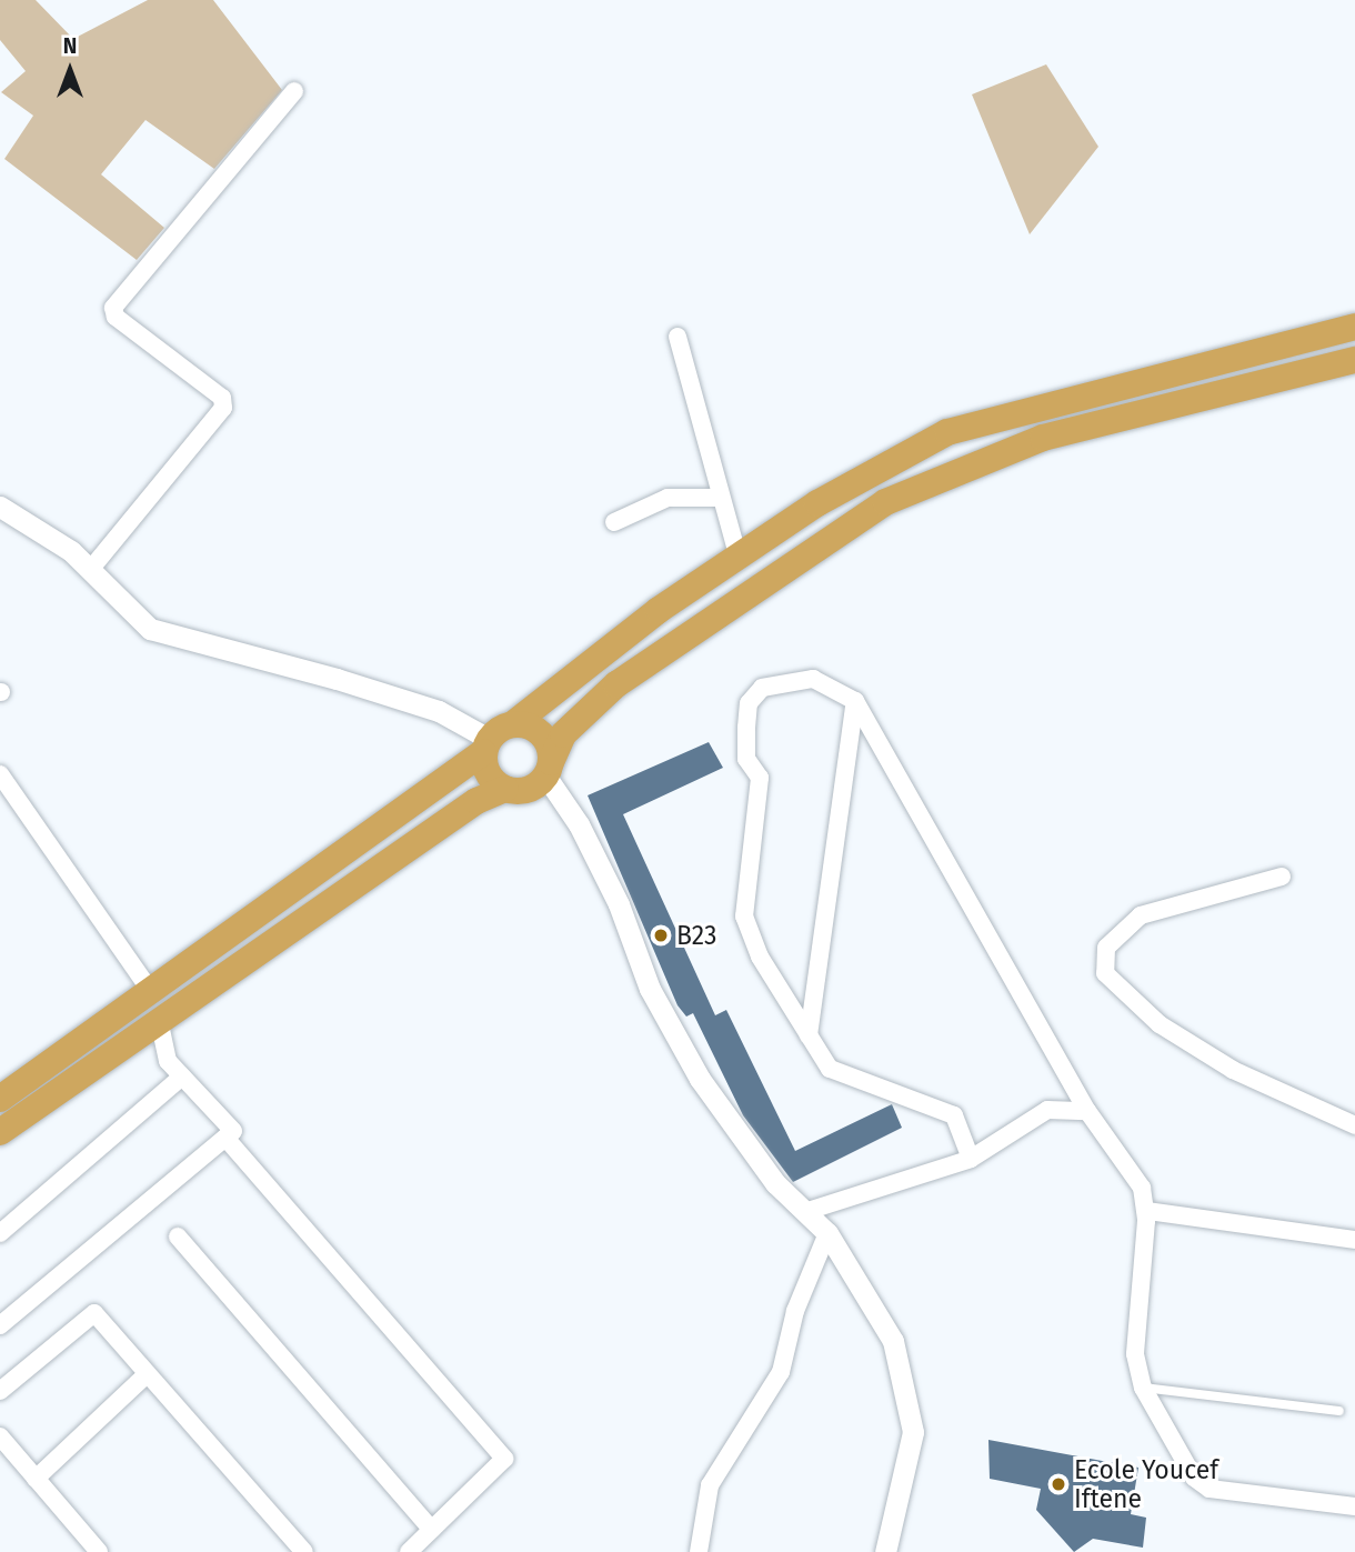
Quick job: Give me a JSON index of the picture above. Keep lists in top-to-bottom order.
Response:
{
  "places": ["B23", "Ecole Youcef Iftene"],
  "north": "top"
}
